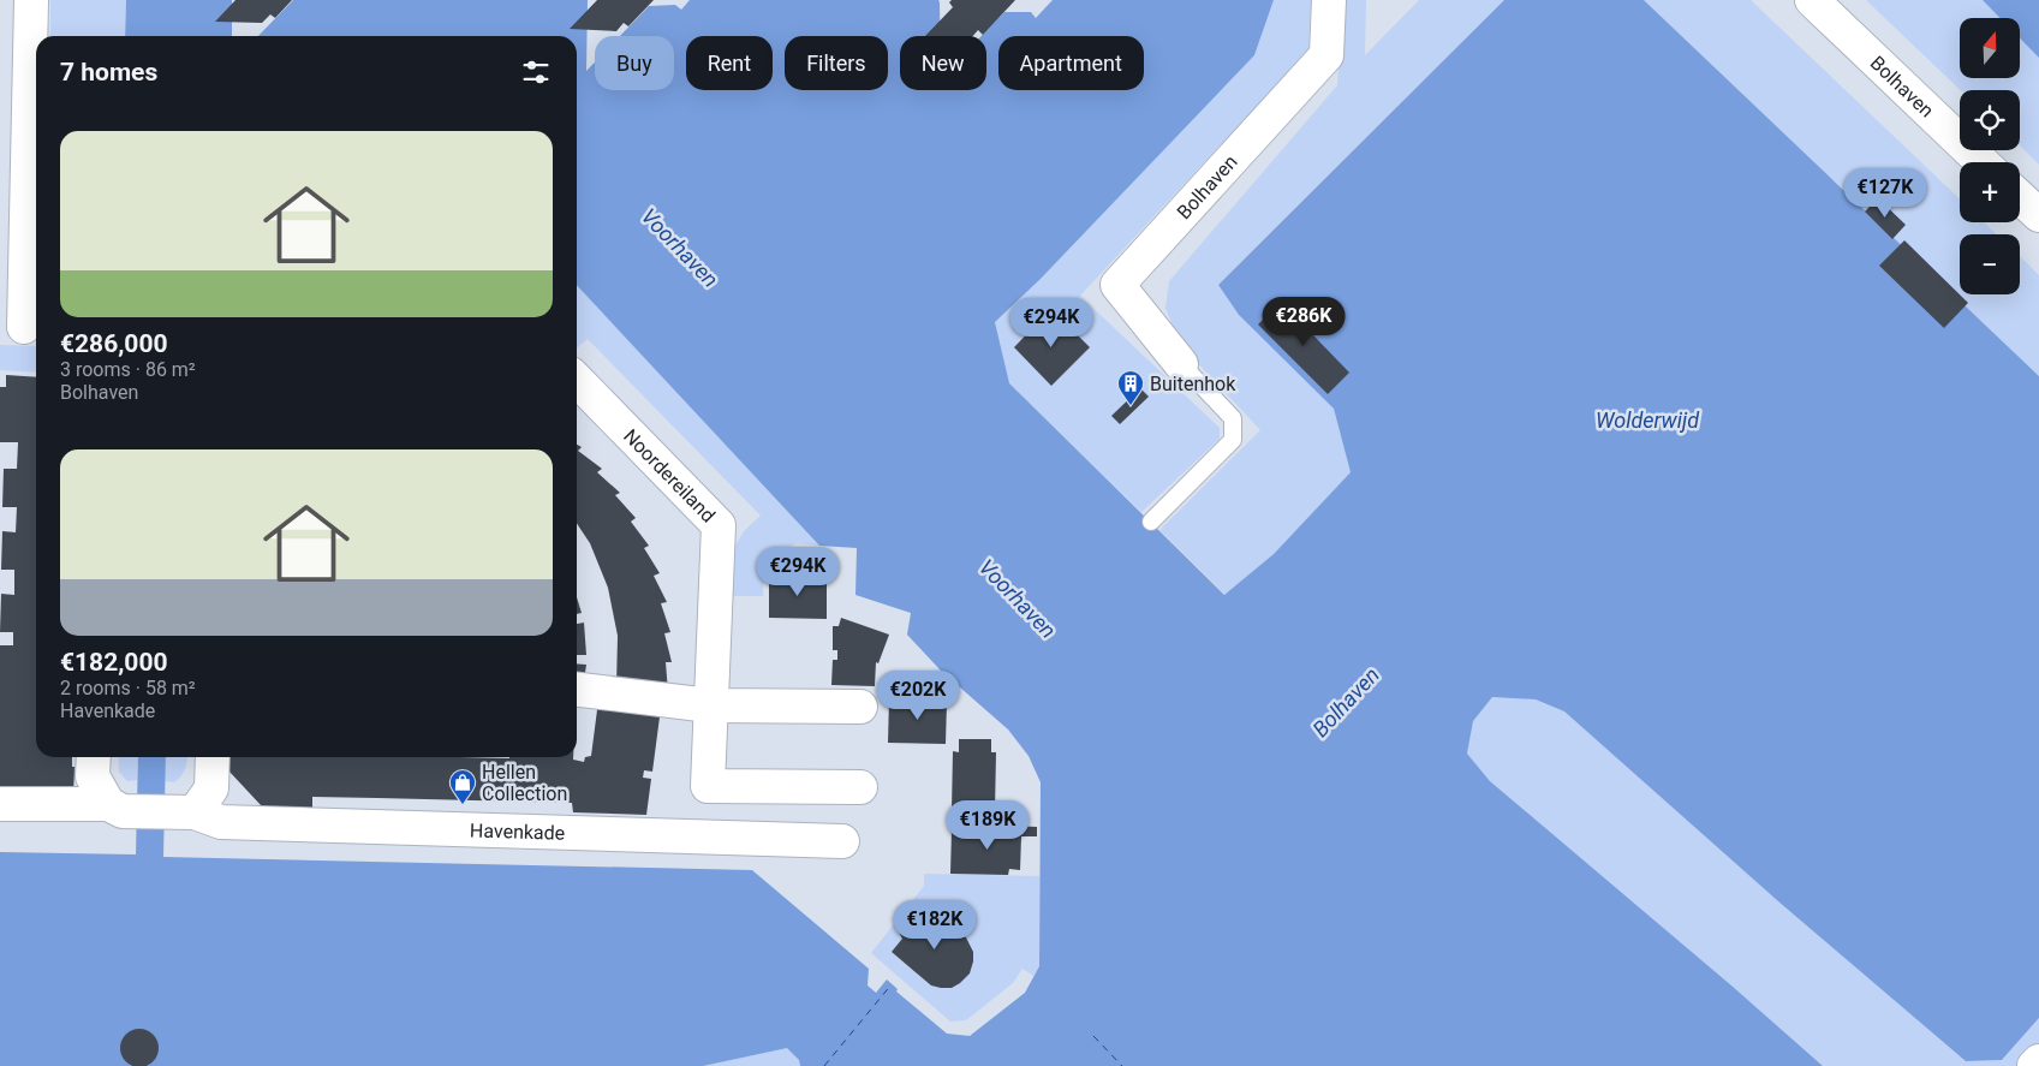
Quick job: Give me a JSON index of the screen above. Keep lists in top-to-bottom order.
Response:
{
  "streets": {
    "street": ["Bolhaven", "Noordereiland", "Havenkade"]
  },
  "water": ["Voorhaven", "Wolderwijd", "Bolhaven"],
  "places": {
    "building": ["Buitenhok"],
    "shop": ["Hellen Collection"]
  },
  "north": "top",
  "page": {
    "map_buttons": ["+", "−"],
    "chip": [
      "Buy",
      "Rent",
      "Filters",
      "New",
      "Apartment"
    ],
    "heading": "7 homes",
    "list": [
      {
        "name": "€286,000",
        "note": "3 rooms · 86 m² · Bolhaven"
      },
      {
        "name": "€182,000",
        "note": "2 rooms · 58 m² · Havenkade"
      }
    ],
    "price": [
      "€127K",
      "€286K",
      "€294K",
      "€294K",
      "€202K",
      "€189K",
      "€182K"
    ]
  }
}
